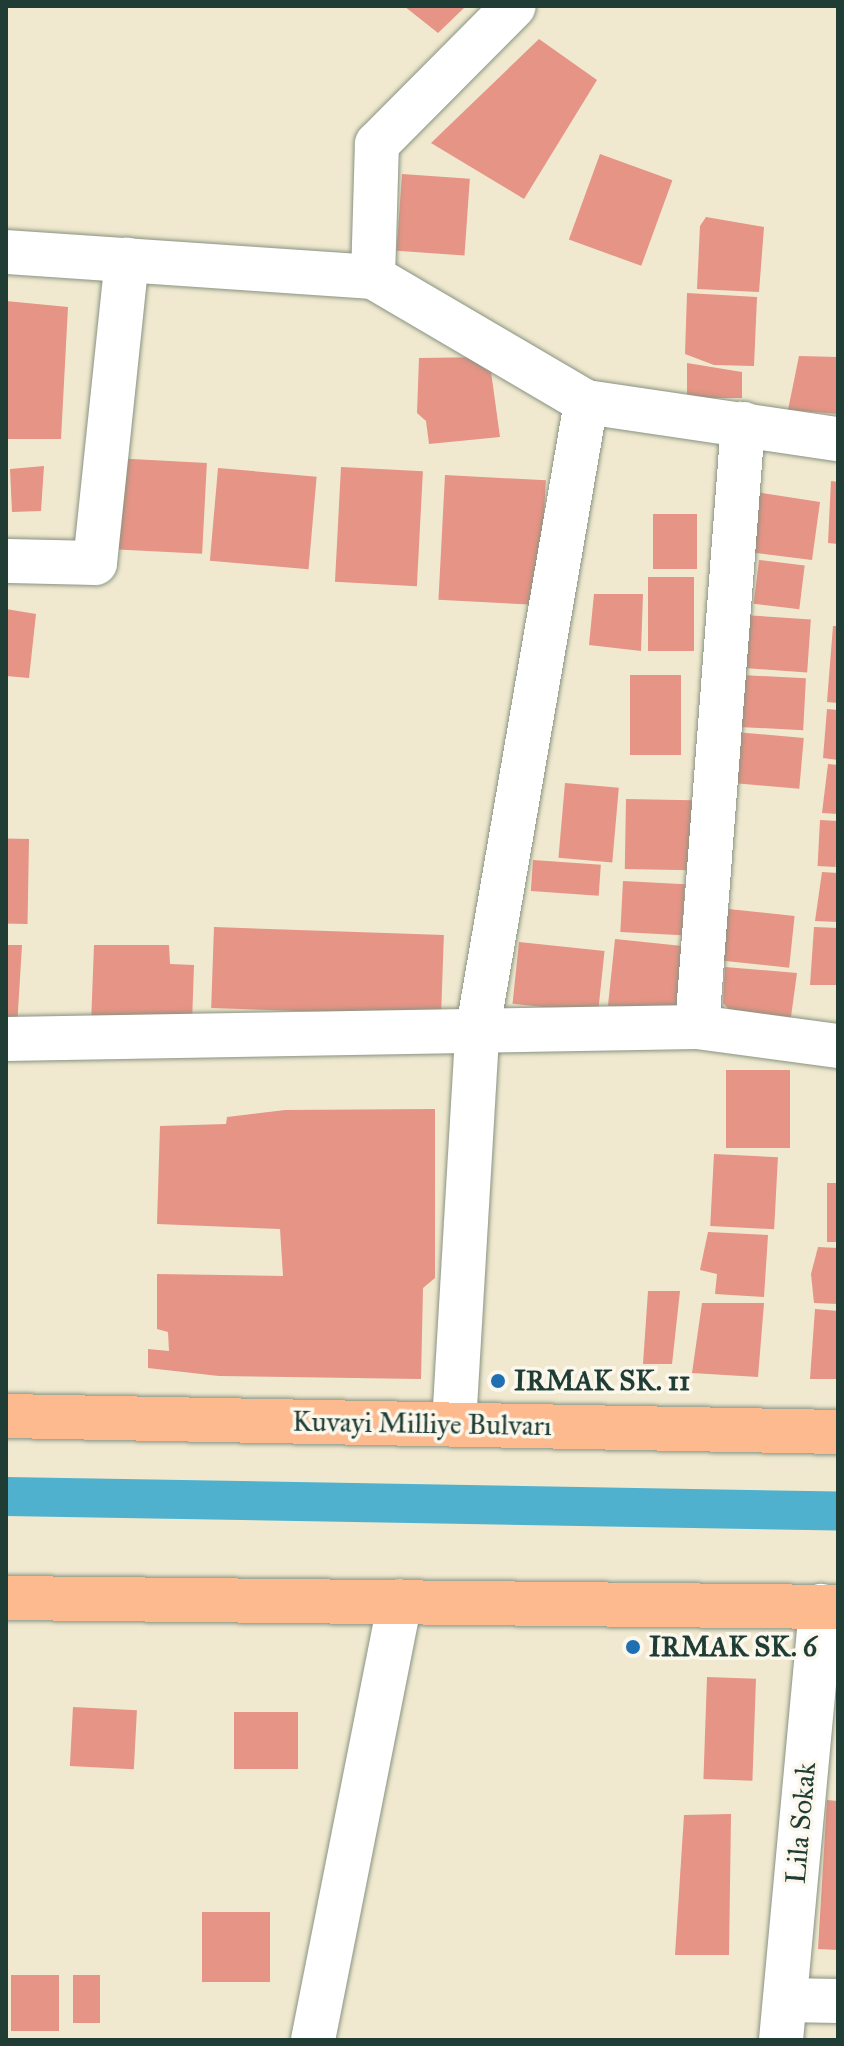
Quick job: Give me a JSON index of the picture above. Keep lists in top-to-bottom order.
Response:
{
  "streets": {
    "main road": ["Kuvayi Milliye Bulvarı"],
    "street": ["Lila Sokak"]
  },
  "places": ["IRMAK SK. 11", "IRMAK SK. 6"]
}
